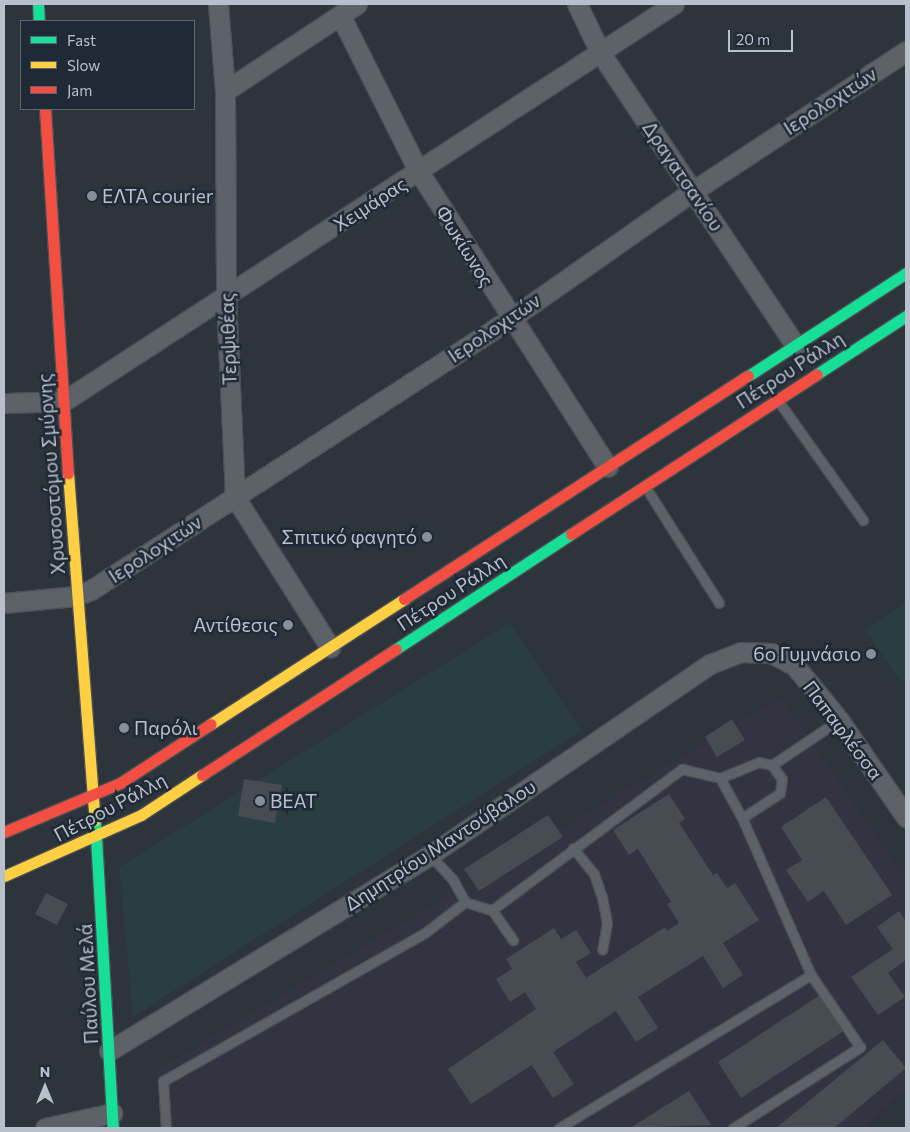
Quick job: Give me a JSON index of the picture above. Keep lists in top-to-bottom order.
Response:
{
  "streets": {
    "main road": ["Πέτρου Ράλλη", "Χρυσοστόμου Σμύρνης", "Παύλου Μελά"],
    "street": [
      "Ιερολοχιτών",
      "Δραγατσανίου",
      "Χειμάρας",
      "Φωκίωνος",
      "Τερψιθέας",
      "Παπαφλέσσα",
      "Δημητρίου Μαντούβαλου"
    ]
  },
  "crossings": [
    ["Ιερολοχιτών", "Δραγατσανίου"],
    ["Ιερολοχιτών", "Φωκίωνος"],
    ["Ιερολοχιτών", "Τερψιθέας"],
    ["Ιερολοχιτών", "Χρυσοστόμου Σμύρνης"],
    ["Δραγατσανίου", "Χειμάρας"],
    ["Δραγατσανίου", "Πέτρου Ράλλη"],
    ["Χειμάρας", "Φωκίωνος"],
    ["Χειμάρας", "Τερψιθέας"],
    ["Χειμάρας", "Χρυσοστόμου Σμύρνης"],
    ["Φωκίωνος", "Πέτρου Ράλλη"],
    ["Τερψιθέας", "Πέτρου Ράλλη"],
    ["Πέτρου Ράλλη", "Χρυσοστόμου Σμύρνης"],
    ["Πέτρου Ράλλη", "Παύλου Μελά"],
    ["Χρυσοστόμου Σμύρνης", "Παύλου Μελά"],
    ["Παπαφλέσσα", "Δημητρίου Μαντούβαλου"],
    ["Δημητρίου Μαντούβαλου", "Παύλου Μελά"]
  ],
  "places": [
    "ΕΛΤΑ courier",
    "Σπιτικό φαγητό",
    "Αντίθεσις",
    "6ο Γυμνάσιο",
    "Παρόλι",
    "ΒΕΑΤ"
  ],
  "legend": ["Fast", "Slow", "Jam"],
  "scale_bar": "20 m",
  "north": "top"
}
